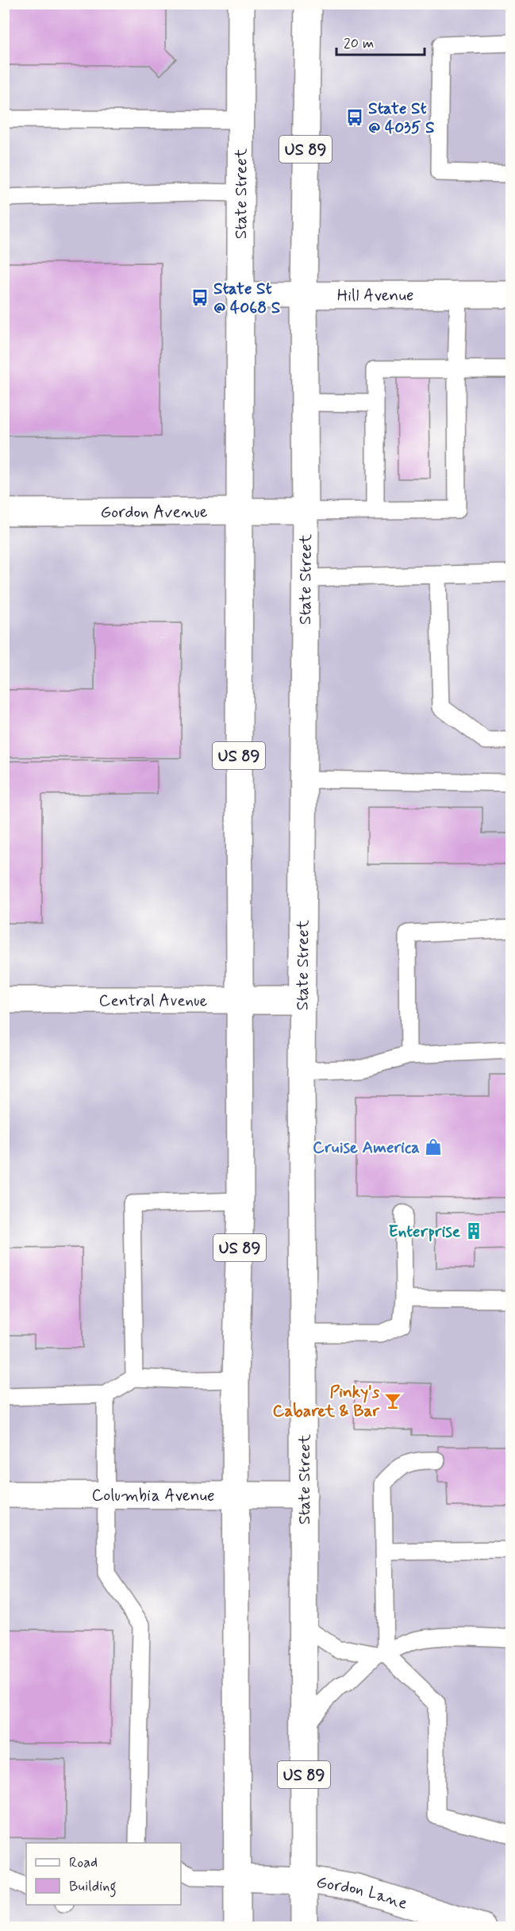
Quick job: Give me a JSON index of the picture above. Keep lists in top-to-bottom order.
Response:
{
  "streets": {
    "main road": [
      "US 89",
      "State Street",
      "Hill Avenue",
      "Gordon Avenue",
      "Central Avenue",
      "Columbia Avenue",
      "Gordon Lane"
    ]
  },
  "crossings": [
    ["State Street", "Hill Avenue"],
    ["State Street", "Gordon Avenue"],
    ["State Street", "Central Avenue"],
    ["State Street", "Columbia Avenue"],
    ["State Street", "Gordon Lane"]
  ],
  "places": {
    "bus stop": ["State St @ 4035 S", "State St @ 4068 S"],
    "shop": ["Cruise America"],
    "building": ["Enterprise"],
    "bar": ["Pinky's Cabaret & Bar"]
  },
  "legend": ["Road", "Building"],
  "scale_bar": "20 m"
}
